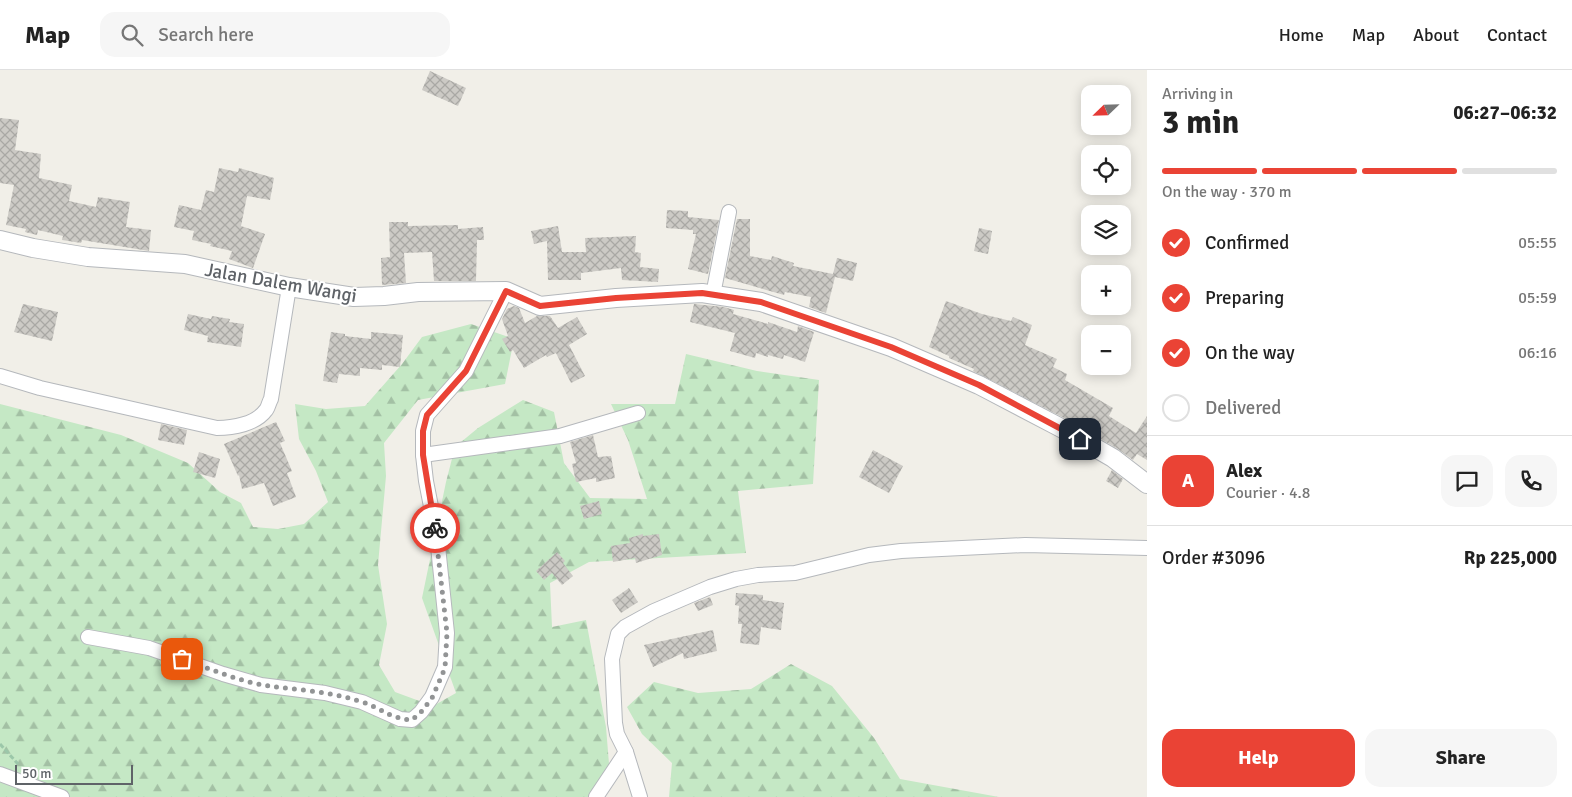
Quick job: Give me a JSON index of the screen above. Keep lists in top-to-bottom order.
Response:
{
  "streets": {
    "street": ["Jalan Dalem Wangi"]
  },
  "scale_bar": "50 m",
  "north": "bottom left",
  "page": {
    "header": "Map",
    "search": "Search here",
    "nav": [
      "Home",
      "Map",
      "About",
      "Contact"
    ],
    "heading": ["3 min", "Arriving in", "06:27–06:32"],
    "panel": [
      "Alex",
      "Courier · 4.8",
      "Order #3096",
      "Rp 225,000"
    ],
    "map_buttons": ["+", "−"],
    "bar": "On the way · 370 m",
    "list": [
      ["Confirmed", "05:55"],
      ["Preparing", "05:59"],
      ["On the way", "06:16"],
      "Delivered"
    ],
    "round": "A",
    "buttons": ["Help", "Share"],
    "scale": "50 m"
  }
}
